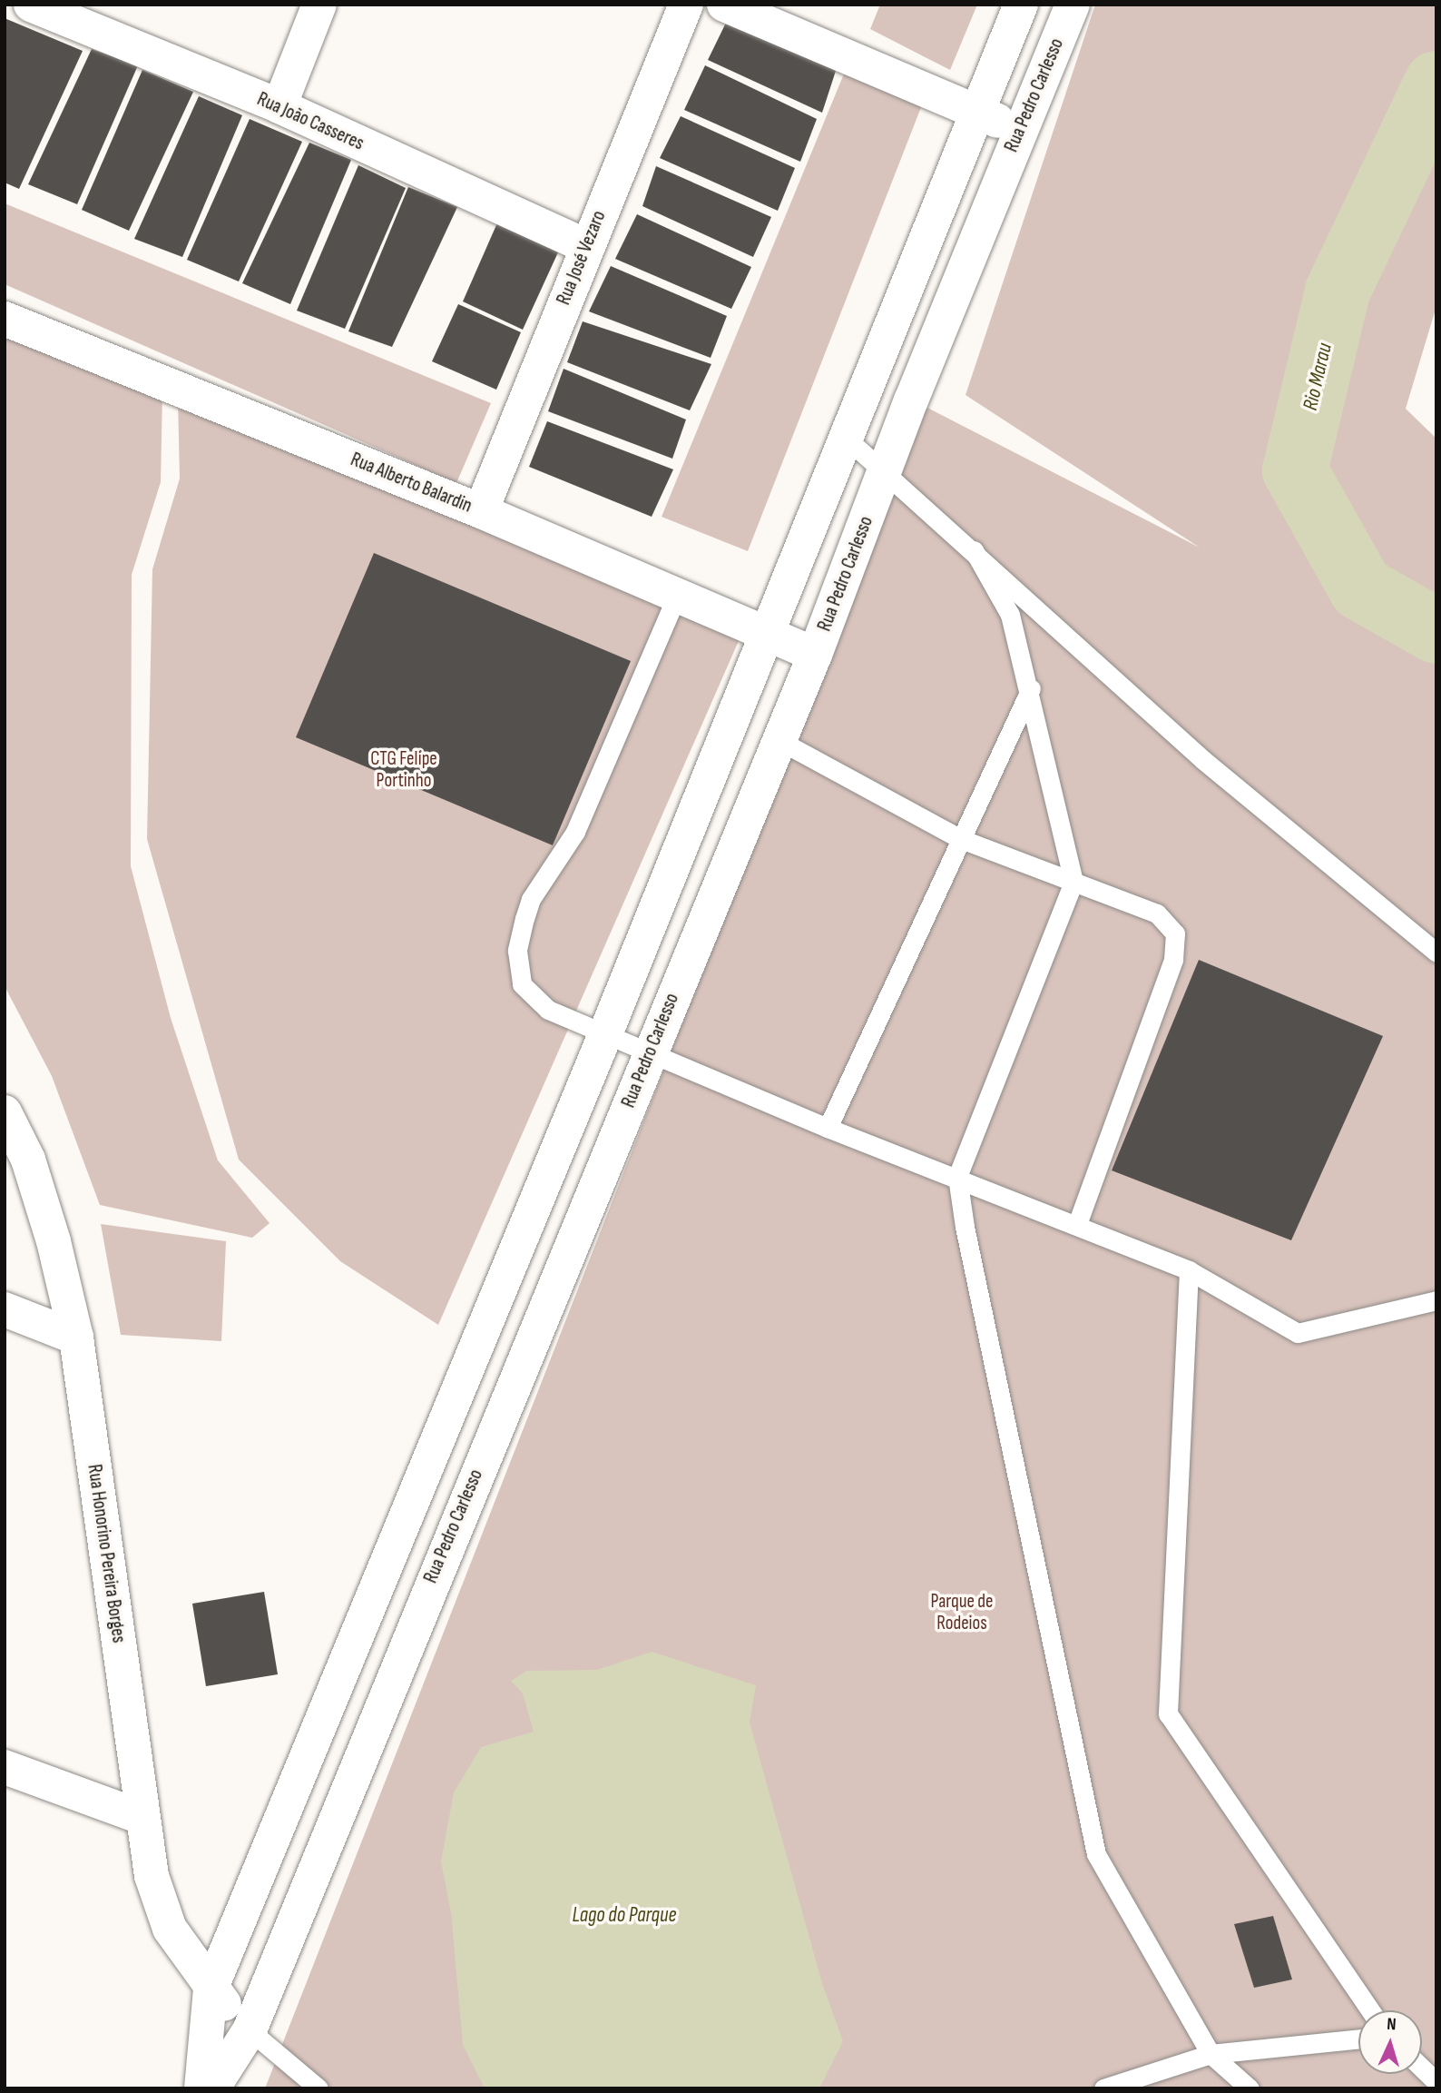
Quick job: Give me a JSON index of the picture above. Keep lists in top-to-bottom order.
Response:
{
  "streets": {
    "street": [
      "Rua Pedro Carlesso",
      "Rua João Casseres",
      "Rua José Vezaro",
      "Rua Alberto Balardin",
      "Rua Honorino Pereira Borges"
    ]
  },
  "crossings": [
    ["Rua Pedro Carlesso", "Rua Alberto Balardin"],
    ["Rua Pedro Carlesso", "Rua Honorino Pereira Borges"],
    ["Rua João Casseres", "Rua José Vezaro"],
    ["Rua José Vezaro", "Rua Alberto Balardin"]
  ],
  "water": ["Rio Marau", "Lago do Parque"],
  "parks": ["CTG Felipe Portinho", "Parque de Rodeios"],
  "north": "top"
}
